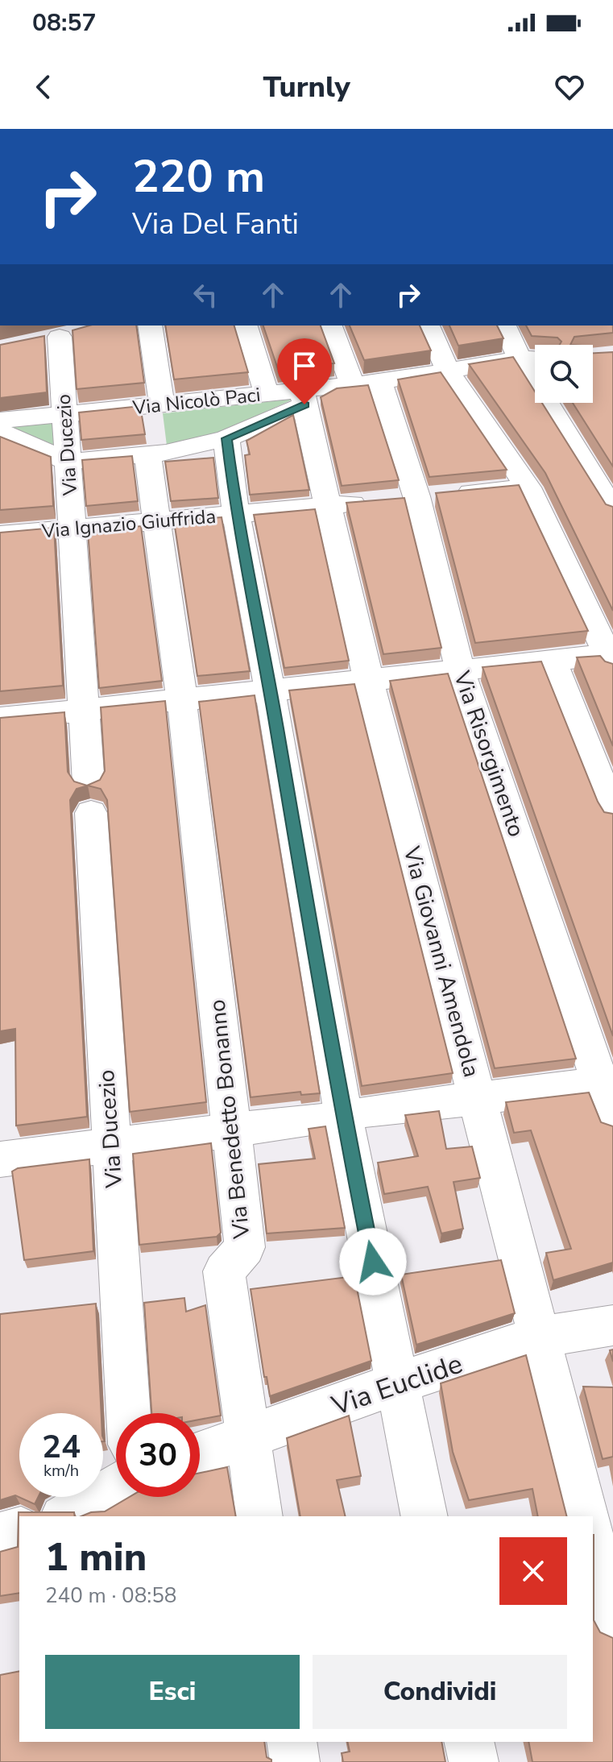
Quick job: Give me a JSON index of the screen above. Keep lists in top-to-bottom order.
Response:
{
  "streets": {
    "street": [
      "Via Nicolò Paci",
      "Via Ducezio",
      "Via Ignazio Giuffrida",
      "Via Risorgimento",
      "Via Giovanni Amendola",
      "Via Benedetto Bonanno",
      "Via Euclide"
    ]
  },
  "crossings": [
    ["Via Nicolò Paci", "Via Ducezio"],
    ["Via Nicolò Paci", "Via Risorgimento"],
    ["Via Nicolò Paci", "Via Giovanni Amendola"],
    ["Via Ducezio", "Via Ignazio Giuffrida"],
    ["Via Ignazio Giuffrida", "Via Risorgimento"],
    ["Via Ignazio Giuffrida", "Via Giovanni Amendola"],
    ["Via Ignazio Giuffrida", "Via Benedetto Bonanno"],
    ["Via Giovanni Amendola", "Via Euclide"],
    ["Via Benedetto Bonanno", "Via Euclide"]
  ],
  "page": {
    "status": "08:57",
    "header": "Turnly",
    "turn": ["220 m", "Via Del Fanti"],
    "speed": "24 km/h",
    "limit": "30",
    "heading": ["1 min", "240 m · 08:58"],
    "buttons": ["Esci", "Condividi"]
  }
}
